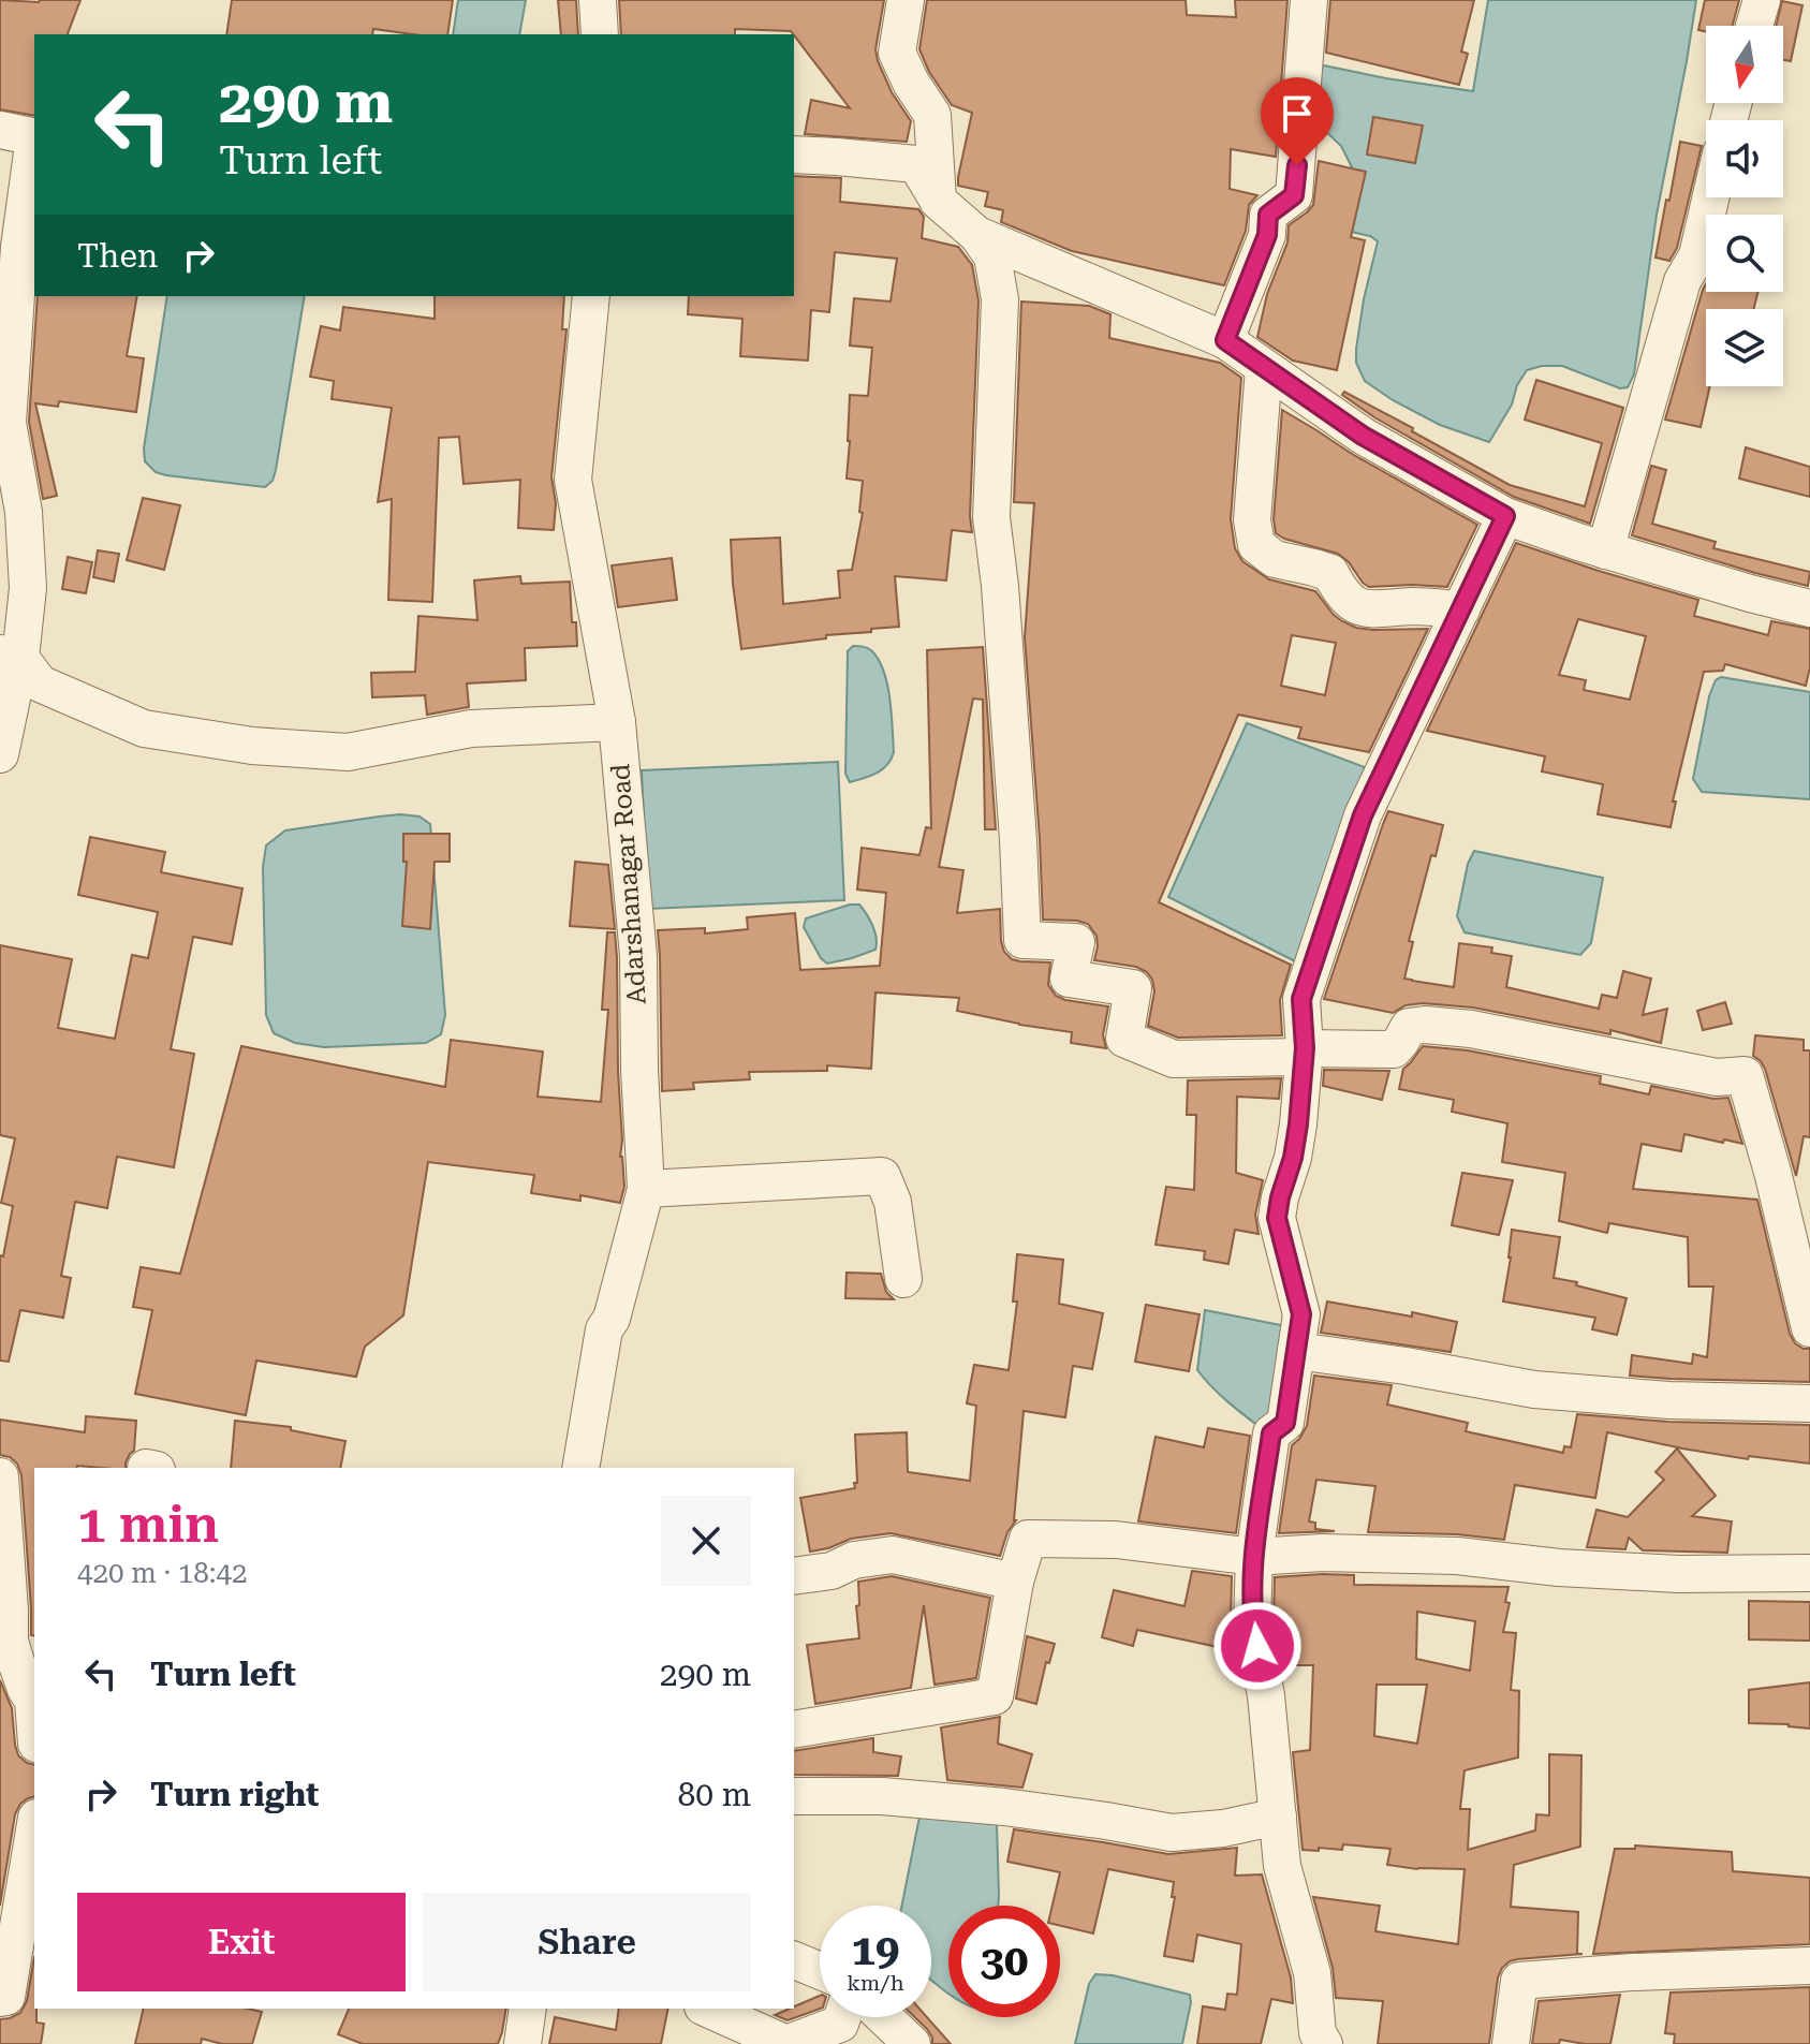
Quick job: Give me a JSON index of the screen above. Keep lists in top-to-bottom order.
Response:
{
  "streets": {
    "street": ["Adarshanagar Road"]
  },
  "north": "bottom",
  "page": {
    "turn": ["290 m", "Turn left"],
    "then": "Then",
    "heading": ["1 min", "420 m · 18:42"],
    "list": [
      {
        "name": "Turn left",
        "value": "290 m"
      },
      {
        "name": "Turn right",
        "value": "80 m"
      }
    ],
    "buttons": ["Exit", "Share"],
    "speed": "19 km/h",
    "limit": "30"
  }
}
